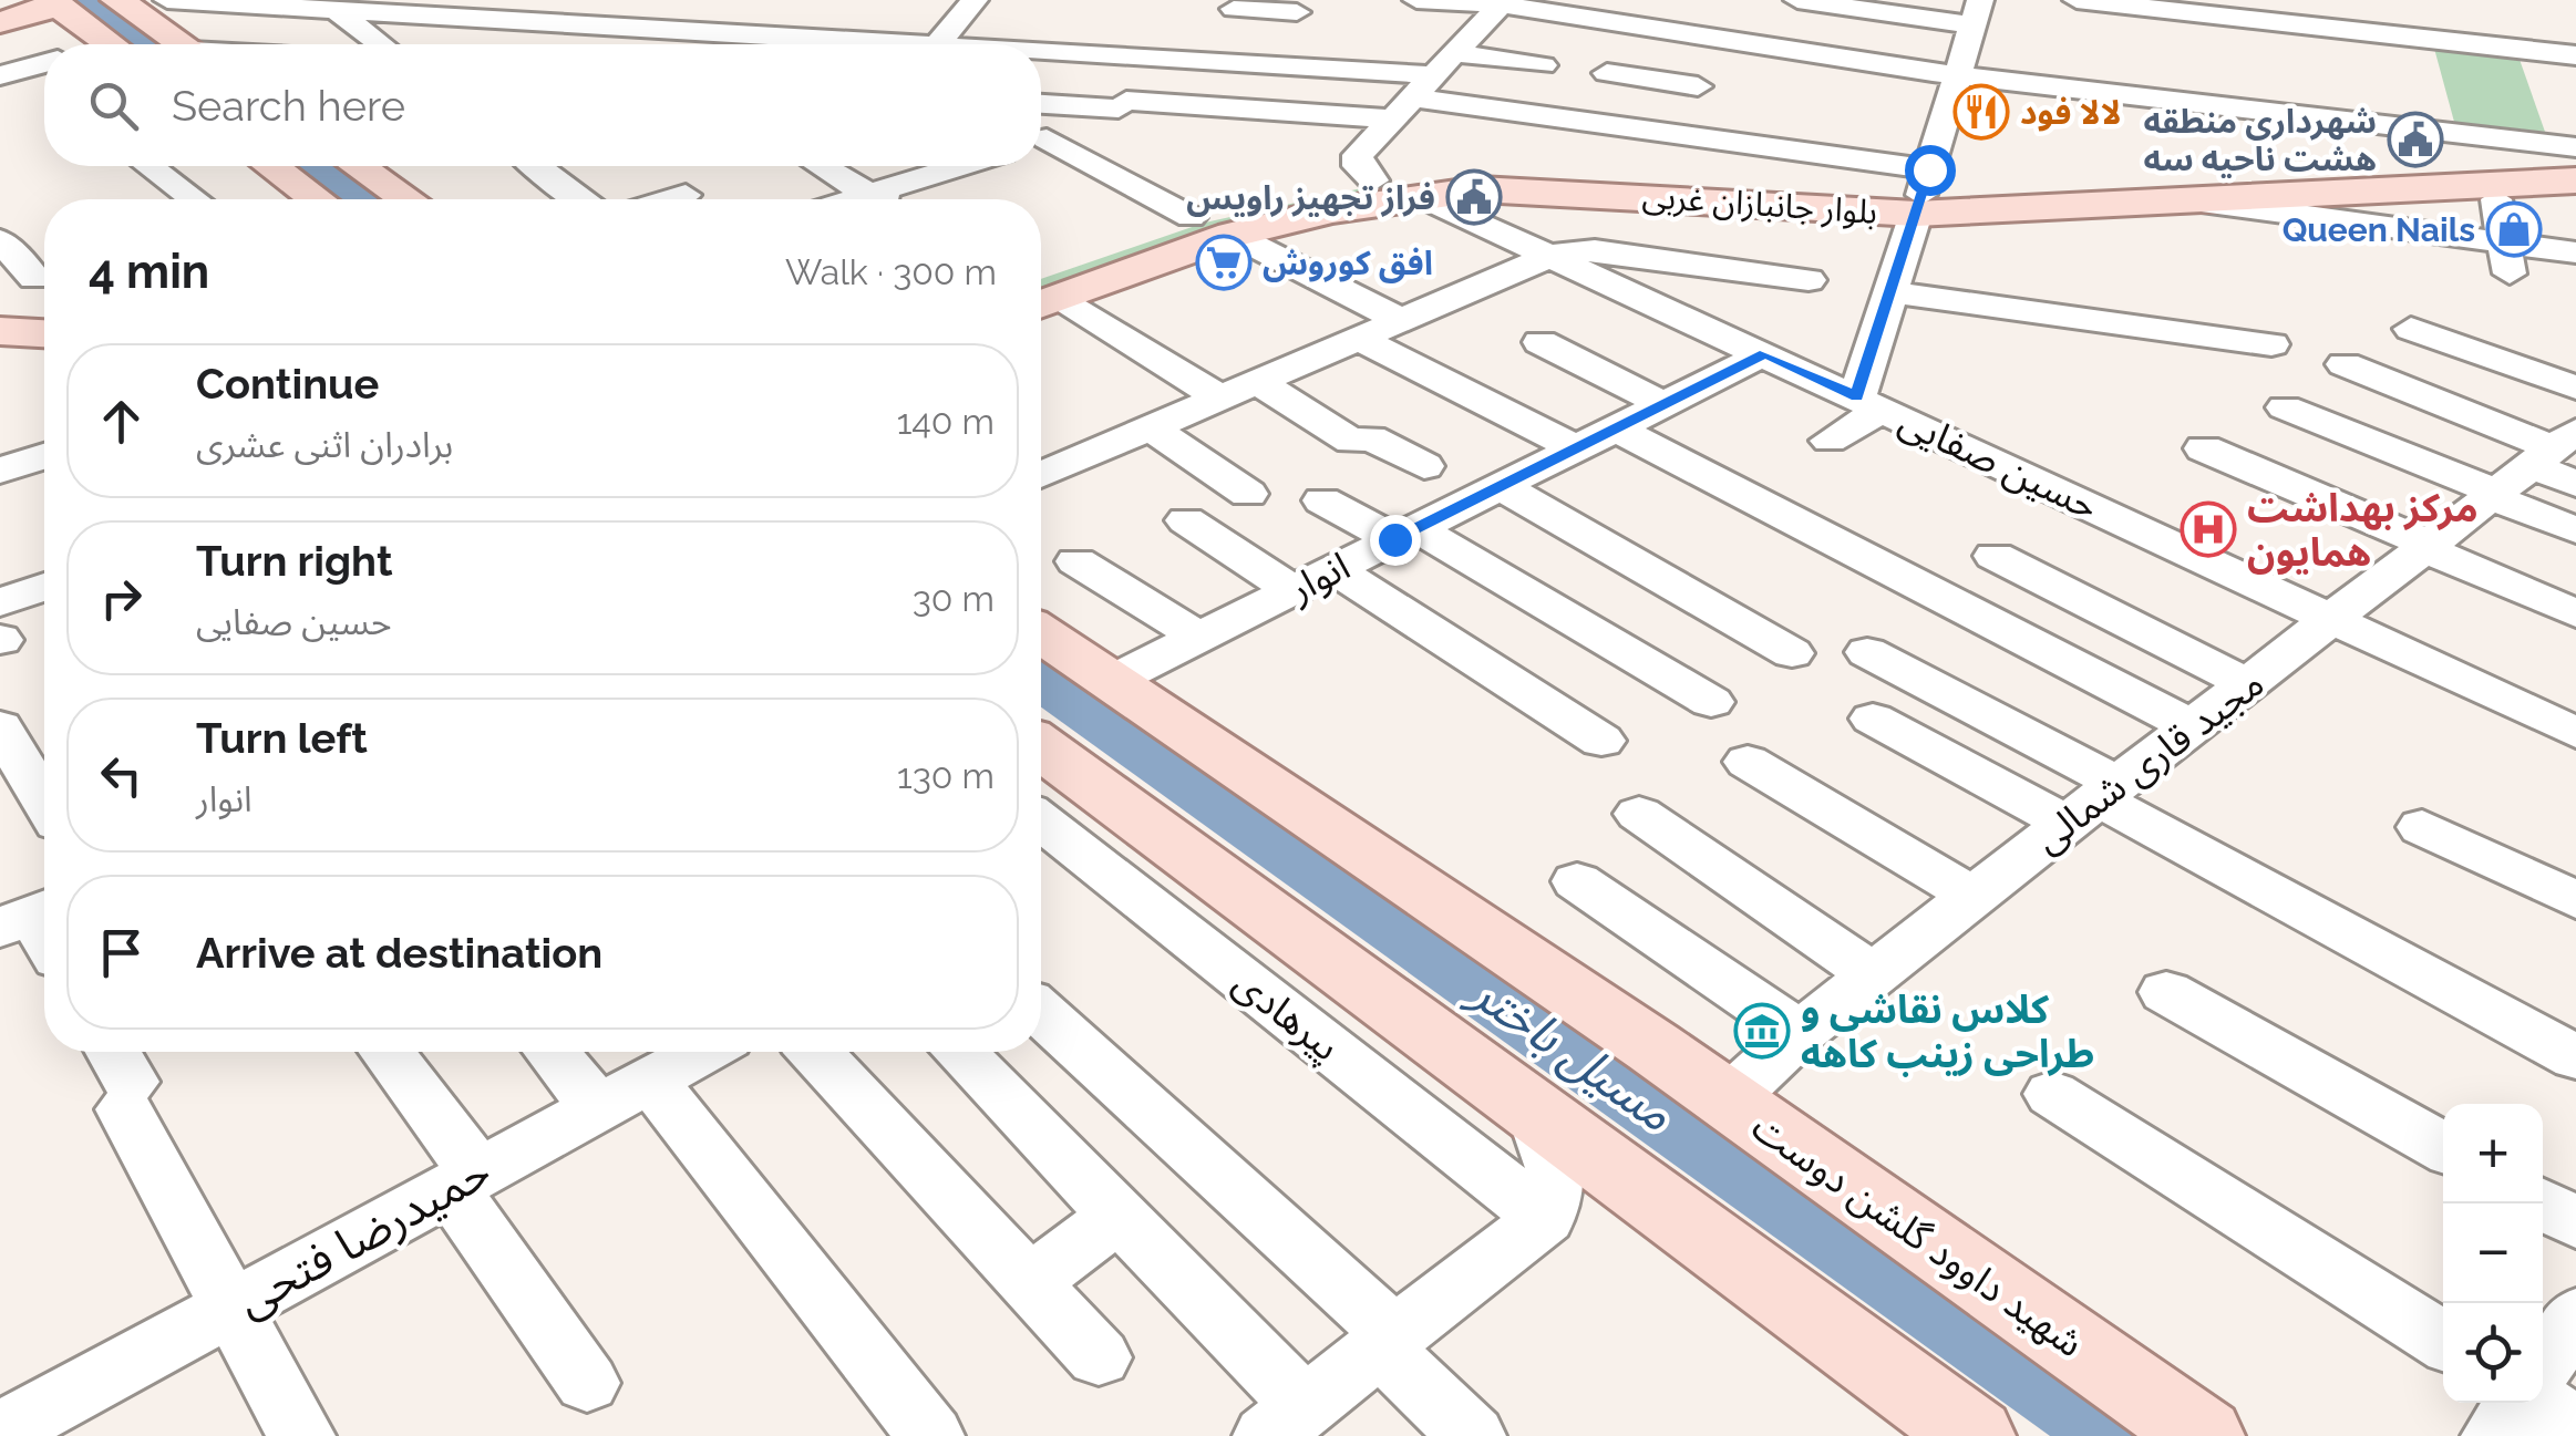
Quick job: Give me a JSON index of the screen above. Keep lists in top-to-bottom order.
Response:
{
  "streets": {
    "main road": ["بلوار جانبازان غربی", "شهید داوود گلشن دوست"],
    "street": [
      "حسین صفایی",
      "انوار",
      "مجید قاری شمالی",
      "پیرهادی",
      "حمیدرضا فتحی"
    ]
  },
  "crossings": [
    ["بلوار جانبازان غربی", "حسین صفایی"],
    ["حسین صفایی", "انوار"],
    ["حسین صفایی", "مجید قاری شمالی"],
    ["انوار", "شهید داوود گلشن دوست"],
    ["مجید قاری شمالی", "شهید داوود گلشن دوست"]
  ],
  "water": ["مسیل باختر"],
  "places": {
    "restaurant": ["لالا فود"],
    "public building": ["شهرداری منطقه هشت ناحیه سه", "فراز تجهیز راویس"],
    "shop": ["Queen Nails"],
    "supermarket": ["افق کوروش"],
    "hospital": ["مرکز بهداشت همایون"],
    "museum": ["کلاس نقاشی و طراحی زینب کاهه"]
  },
  "page": {
    "search": "Search here",
    "heading": ["4 min", "Walk · 300 m"],
    "list": [
      ["Continue", "برادران اثنی عشری", "140 m"],
      ["Turn right", "حسین صفایی", "30 m"],
      ["Turn left", "انوار", "130 m"],
      "Arrive at destination"
    ],
    "map_buttons": ["+", "−"]
  }
}
